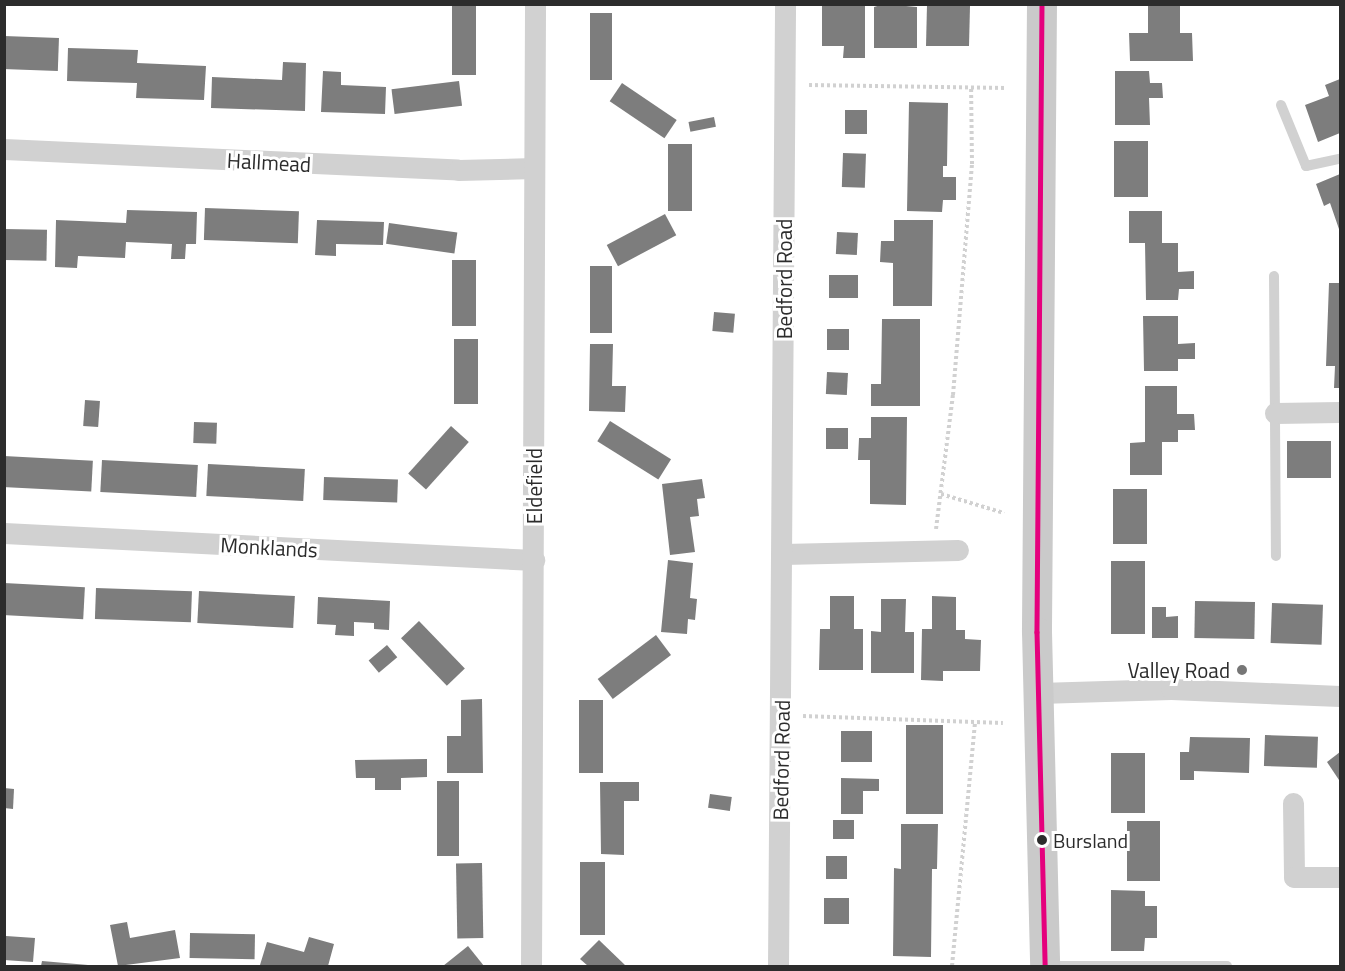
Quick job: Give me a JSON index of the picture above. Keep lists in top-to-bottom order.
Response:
{
  "streets": {
    "street": [
      "Hallmead",
      "Bedford Road",
      "Eldefield",
      "Monklands"
    ]
  },
  "crossings": [
    ["Hallmead", "Eldefield"],
    ["Eldefield", "Monklands"]
  ],
  "places": ["Valley Road", "Bursland"]
}
